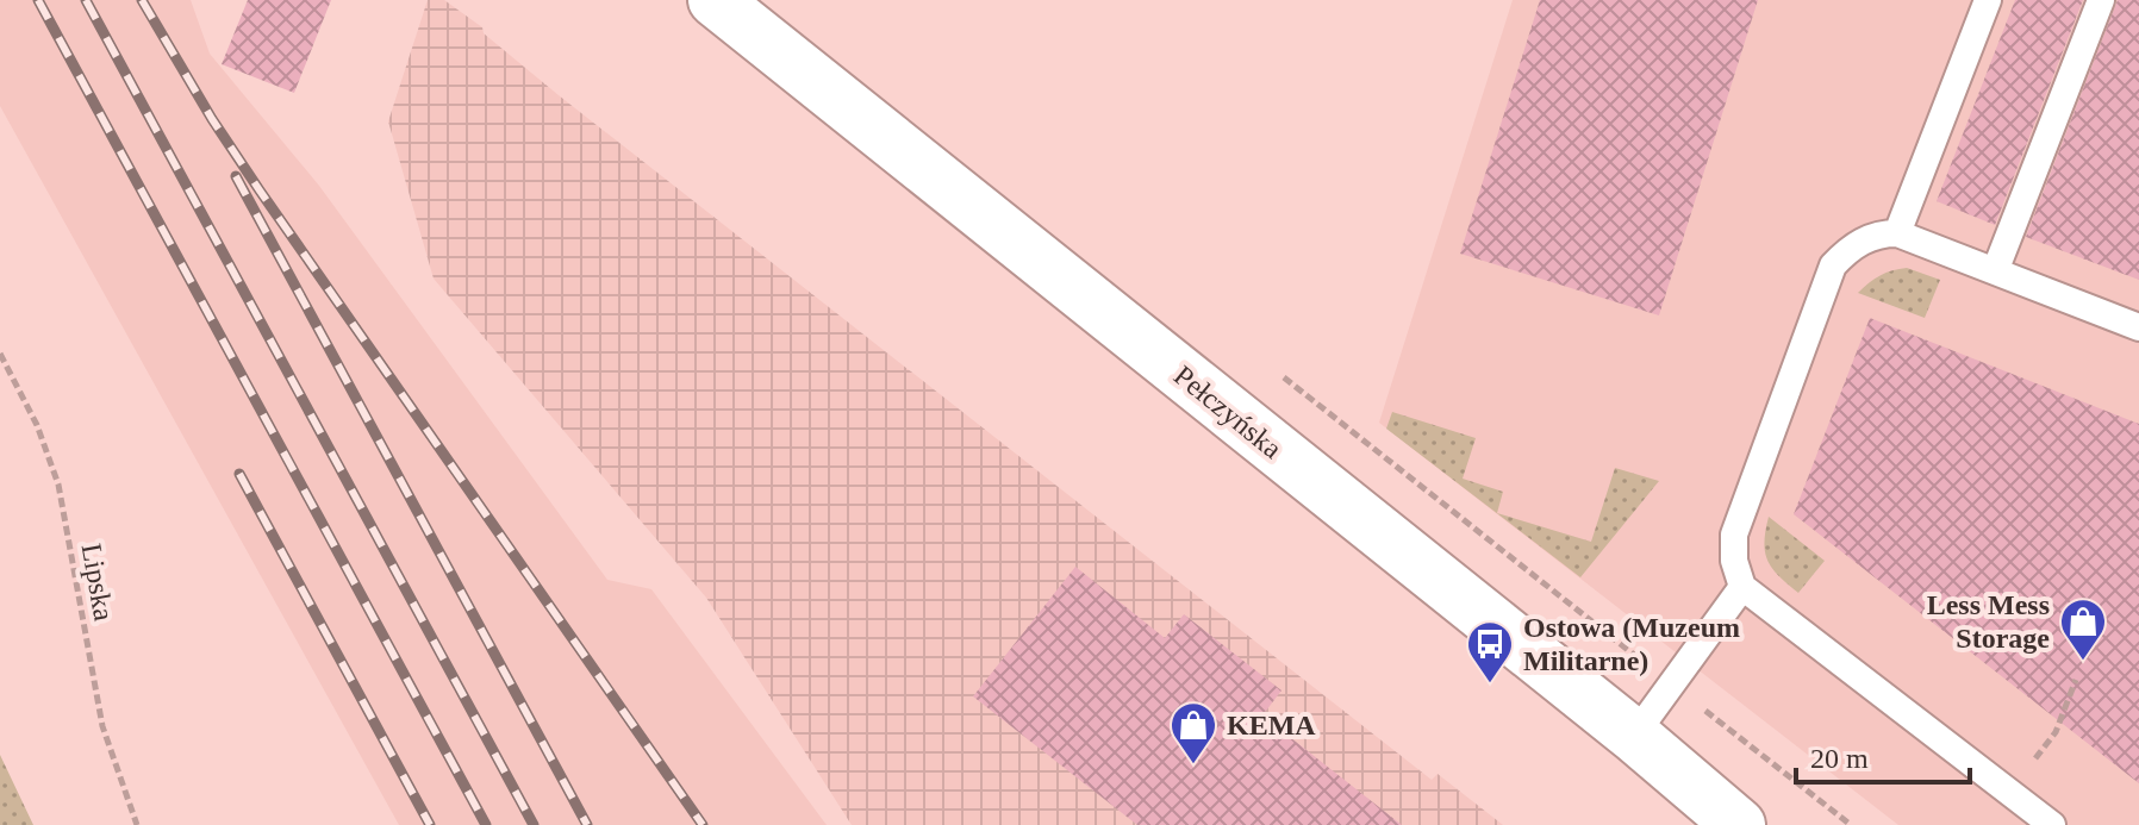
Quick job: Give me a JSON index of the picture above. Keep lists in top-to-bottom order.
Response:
{
  "streets": {
    "main road": ["Pełczyńska"],
    "path": ["Lipska"]
  },
  "places": {
    "shop": ["Less Mess Storage", "KEMA"],
    "bus stop": ["Ostowa (Muzeum Militarne)"]
  },
  "scale_bar": "20 m"
}
